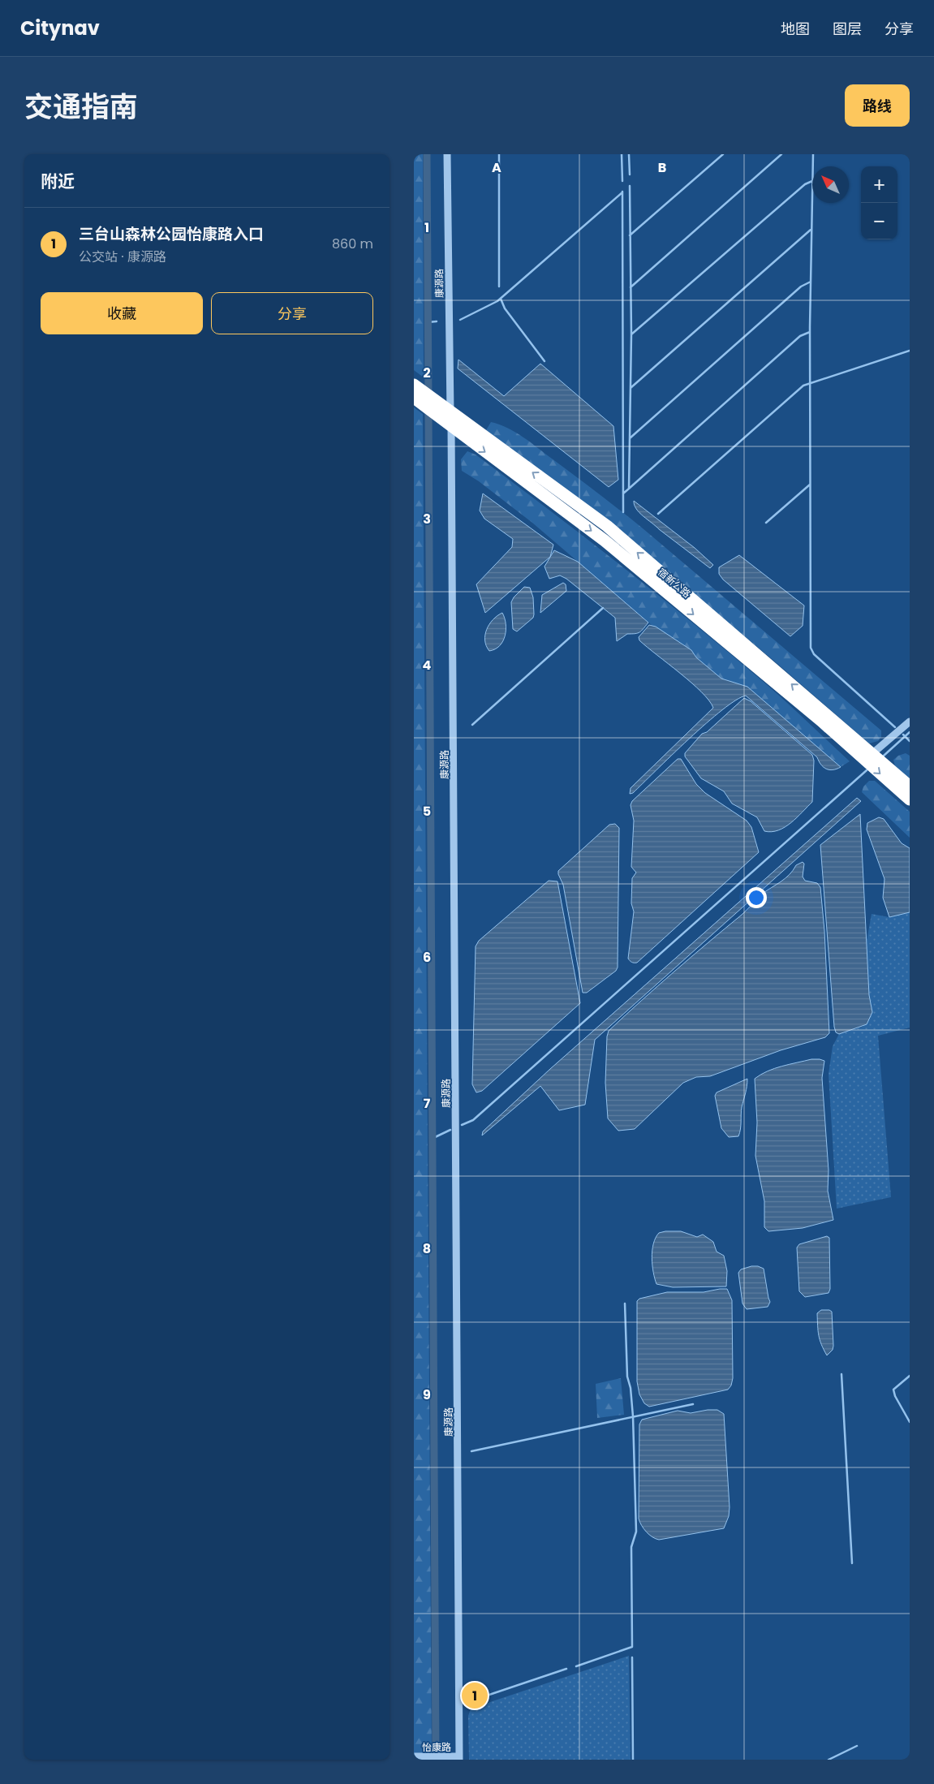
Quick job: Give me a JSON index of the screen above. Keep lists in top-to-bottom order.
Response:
{
  "streets": {
    "highway": ["宿新公路"],
    "street": ["康源路", "怡康路"]
  },
  "crossings": [
    ["康源路", "宿新公路"],
    ["康源路", "怡康路"]
  ],
  "north": "top left",
  "page": {
    "header": "Citynav",
    "nav": ["地图", "图层", "分享"],
    "title": "交通指南",
    "buttons": [
      "路线",
      ["收藏", "分享"]
    ],
    "heading": "附近",
    "map_buttons": ["+", "−"],
    "list": [
      {
        "mark": "1",
        "name": "三台山森林公园怡康路入口",
        "note": "公交站 · 康源路",
        "value": "860 m"
      }
    ],
    "pins": "1"
  },
  "grid": {
    "columns": ["A", "B"],
    "rows": [
      "1",
      "2",
      "3",
      "4",
      "5",
      "6",
      "7",
      "8",
      "9"
    ]
  }
}
